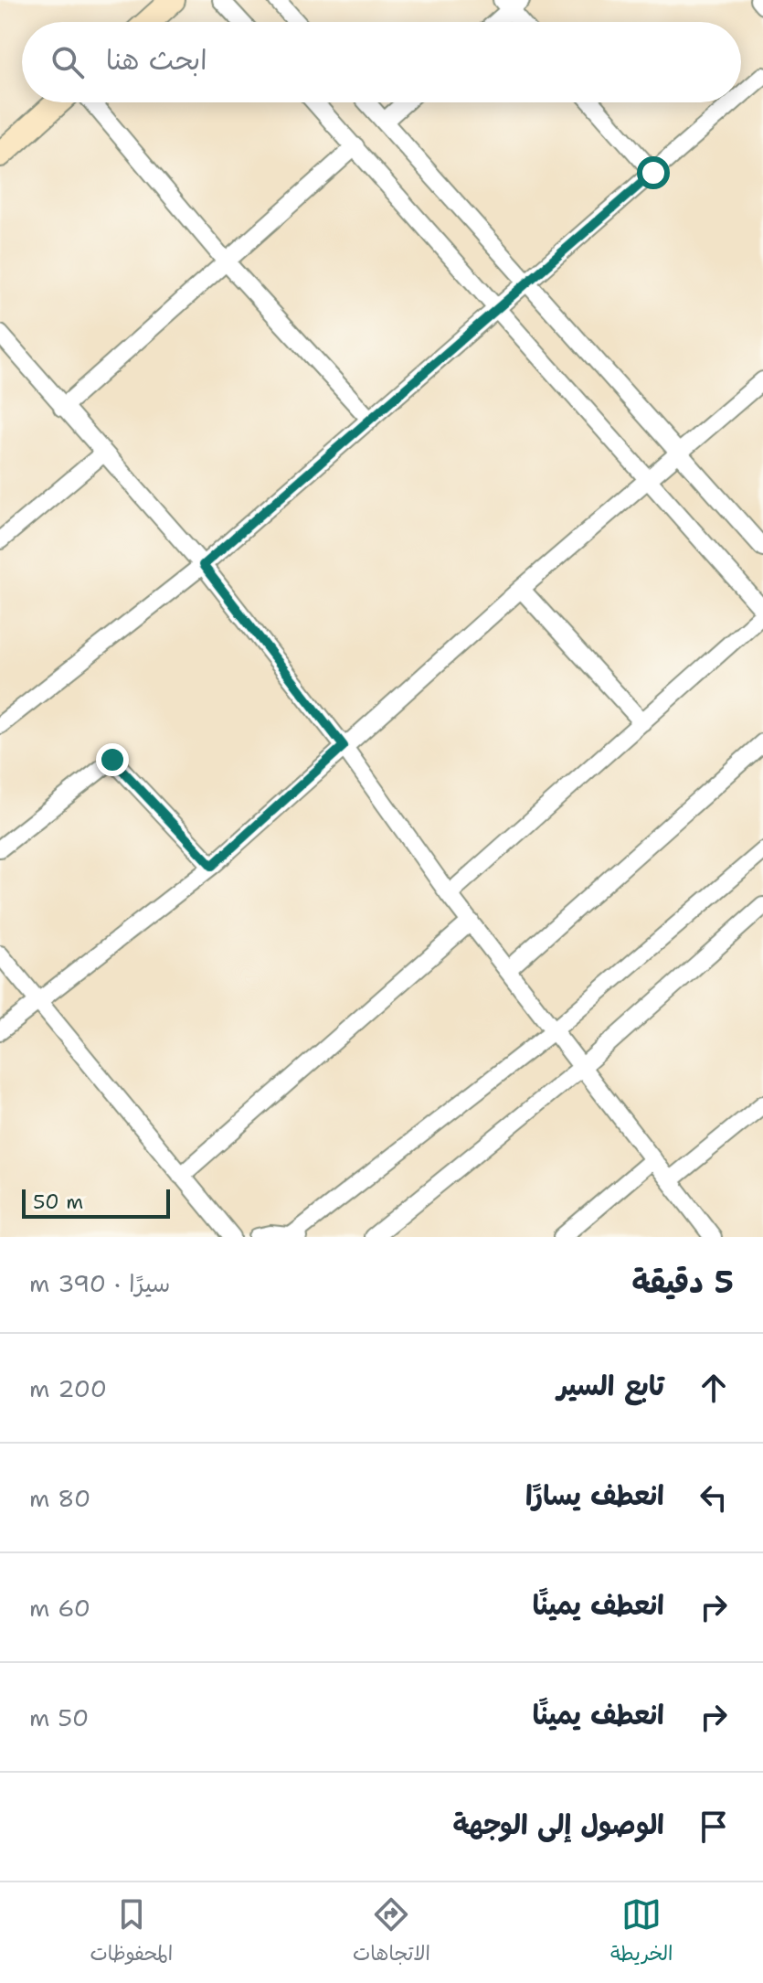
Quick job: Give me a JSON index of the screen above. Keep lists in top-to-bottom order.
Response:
{
  "scale_bar": "50 m",
  "page": {
    "search": "ابحث هنا",
    "scale": "50 m",
    "heading": ["5 دقيقة", "سيرًا · 390 m"],
    "list": [
      ["تابع السير", "200 m"],
      ["انعطف يسارًا", "80 m"],
      ["انعطف يمينًا", "60 m"],
      ["انعطف يمينًا", "50 m"],
      "الوصول إلى الوجهة"
    ],
    "nav": ["الخريطة", "الاتجاهات", "المحفوظات"]
  }
}
